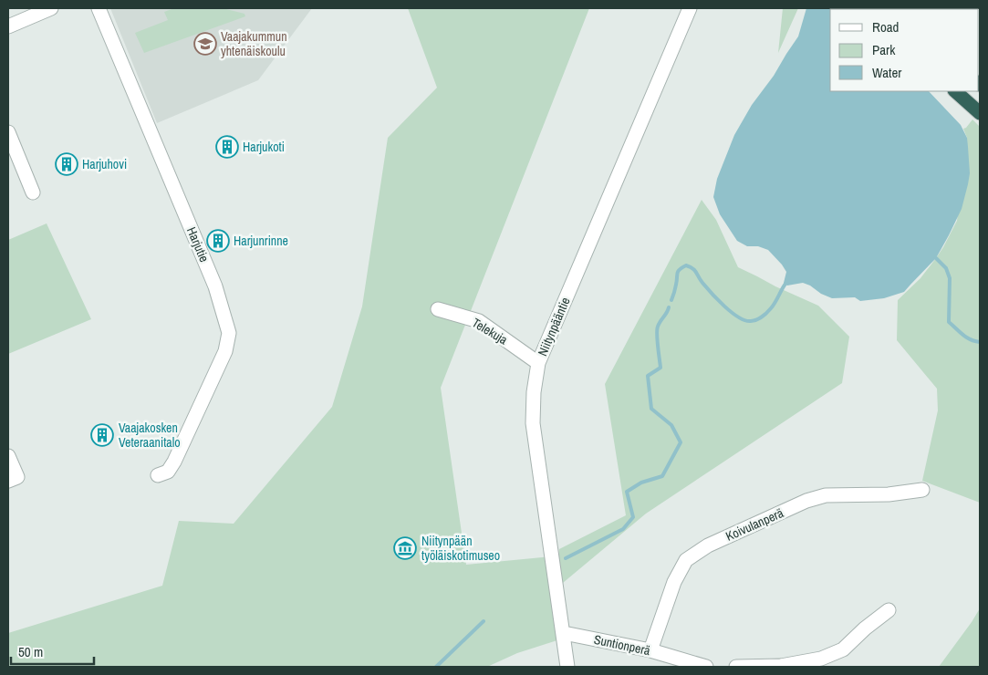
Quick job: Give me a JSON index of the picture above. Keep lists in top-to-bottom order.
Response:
{
  "streets": {
    "street": [
      "Harjutie",
      "Niitynpääntie",
      "Telekuja",
      "Koivulanperä",
      "Suntionperä"
    ]
  },
  "crossings": [
    ["Niitynpääntie", "Telekuja"],
    ["Niitynpääntie", "Suntionperä"],
    ["Koivulanperä", "Suntionperä"]
  ],
  "places": {
    "school or university": ["Vaajakummun yhtenäiskoulu"],
    "building": [
      "Harjukoti",
      "Harjuhovi",
      "Harjunrinne",
      "Vaajakosken Veteraanitalo"
    ],
    "museum": ["Niitynpään työläiskotimuseo"]
  },
  "legend": ["Road", "Park", "Water"],
  "scale_bar": "50 m"
}
